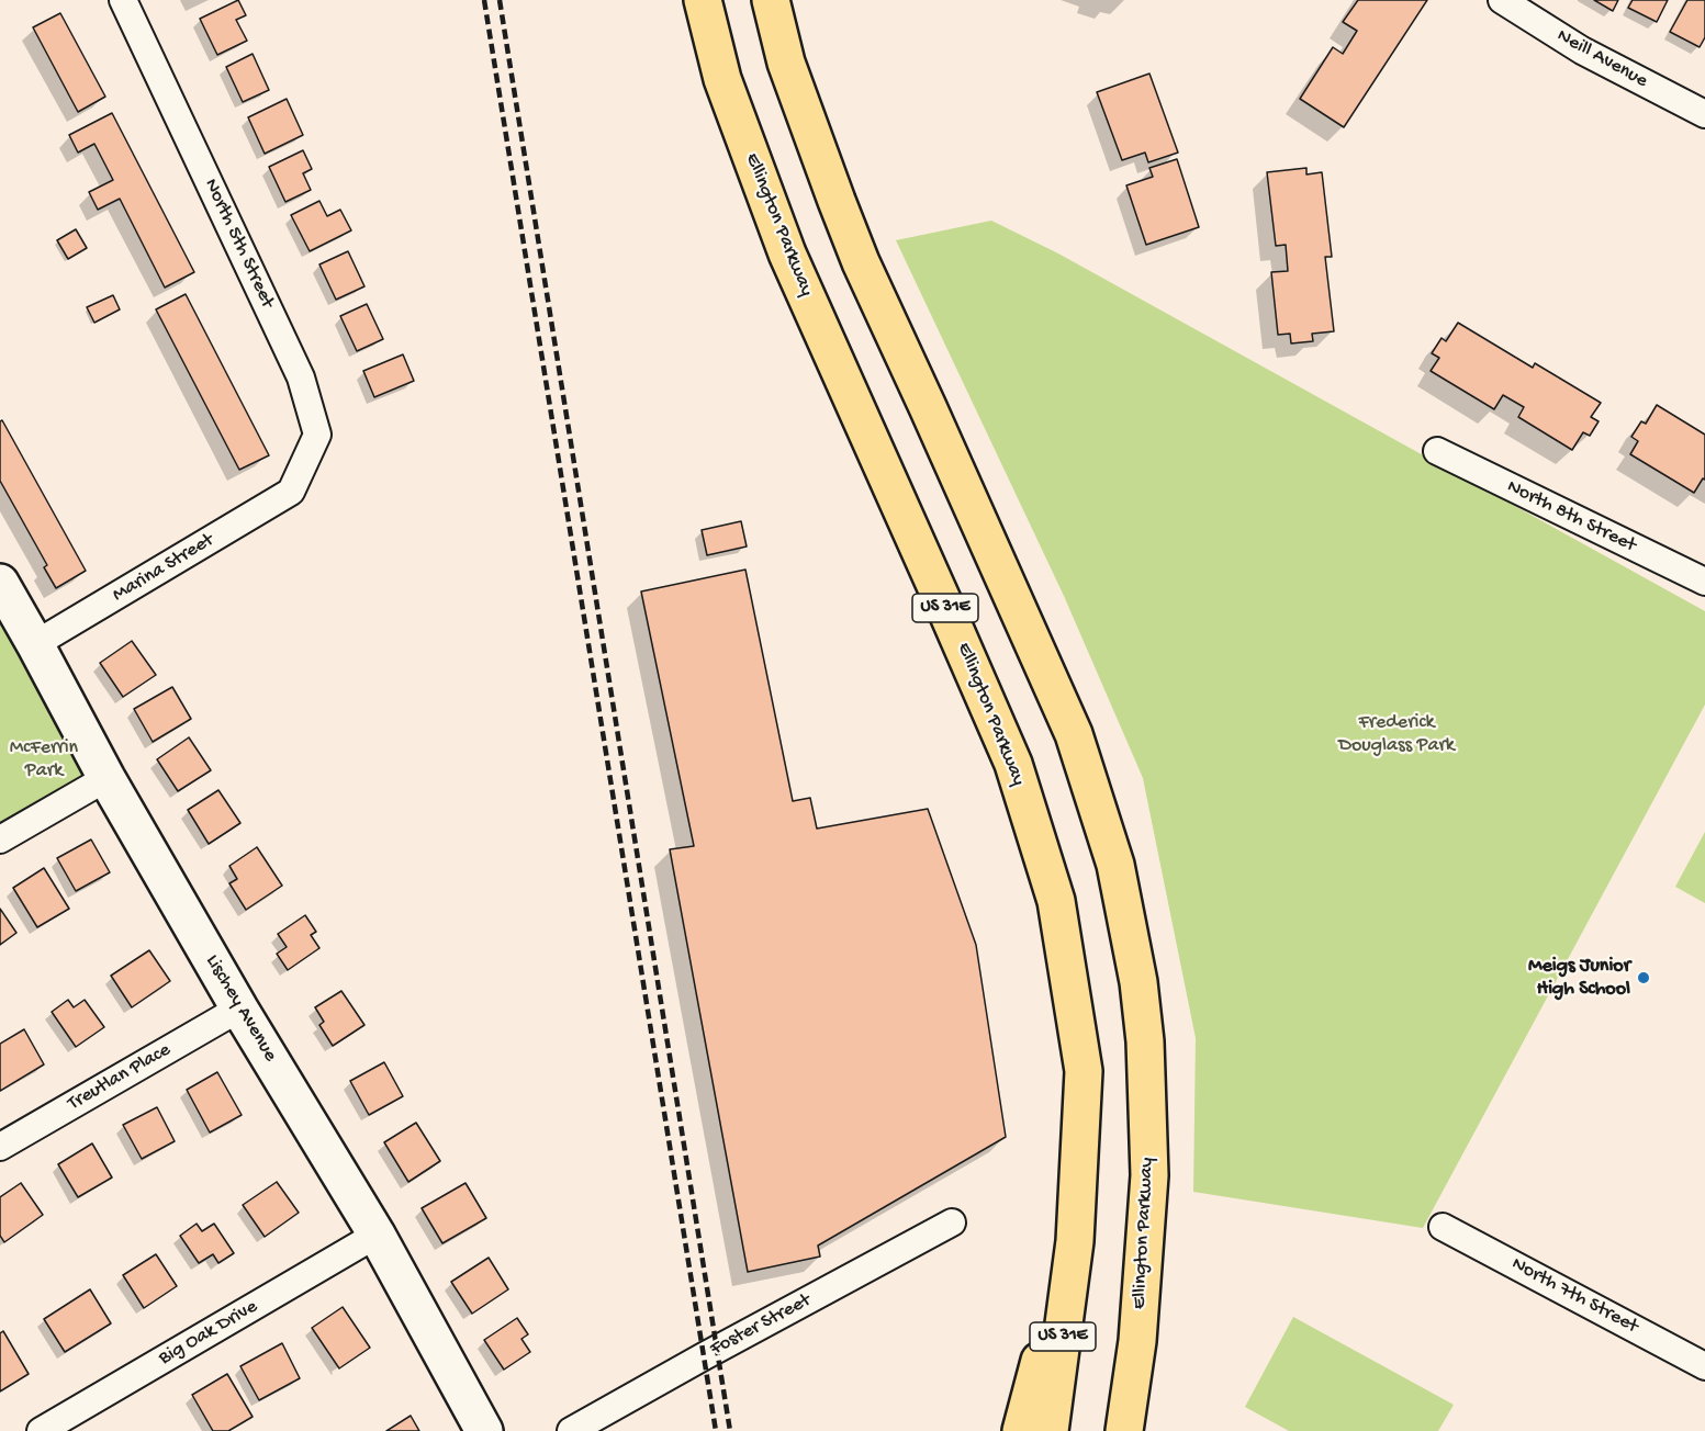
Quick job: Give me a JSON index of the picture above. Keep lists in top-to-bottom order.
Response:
{
  "streets": {
    "highway": ["Ellington Parkway", "US 31E"],
    "street": [
      "Neill Avenue",
      "North 5th Street",
      "North 8th Street",
      "Marina Street",
      "Lischey Avenue",
      "Treutlan Place",
      "North 7th Street",
      "Foster Street",
      "Big Oak Drive"
    ]
  },
  "crossings": [
    ["North 5th Street", "Marina Street"],
    ["Marina Street", "Lischey Avenue"],
    ["Lischey Avenue", "Treutlan Place"],
    ["Lischey Avenue", "Big Oak Drive"]
  ],
  "parks": ["Frederick Douglass Park", "McFerrin Park"],
  "places": ["Meigs Junior High School"]
}
